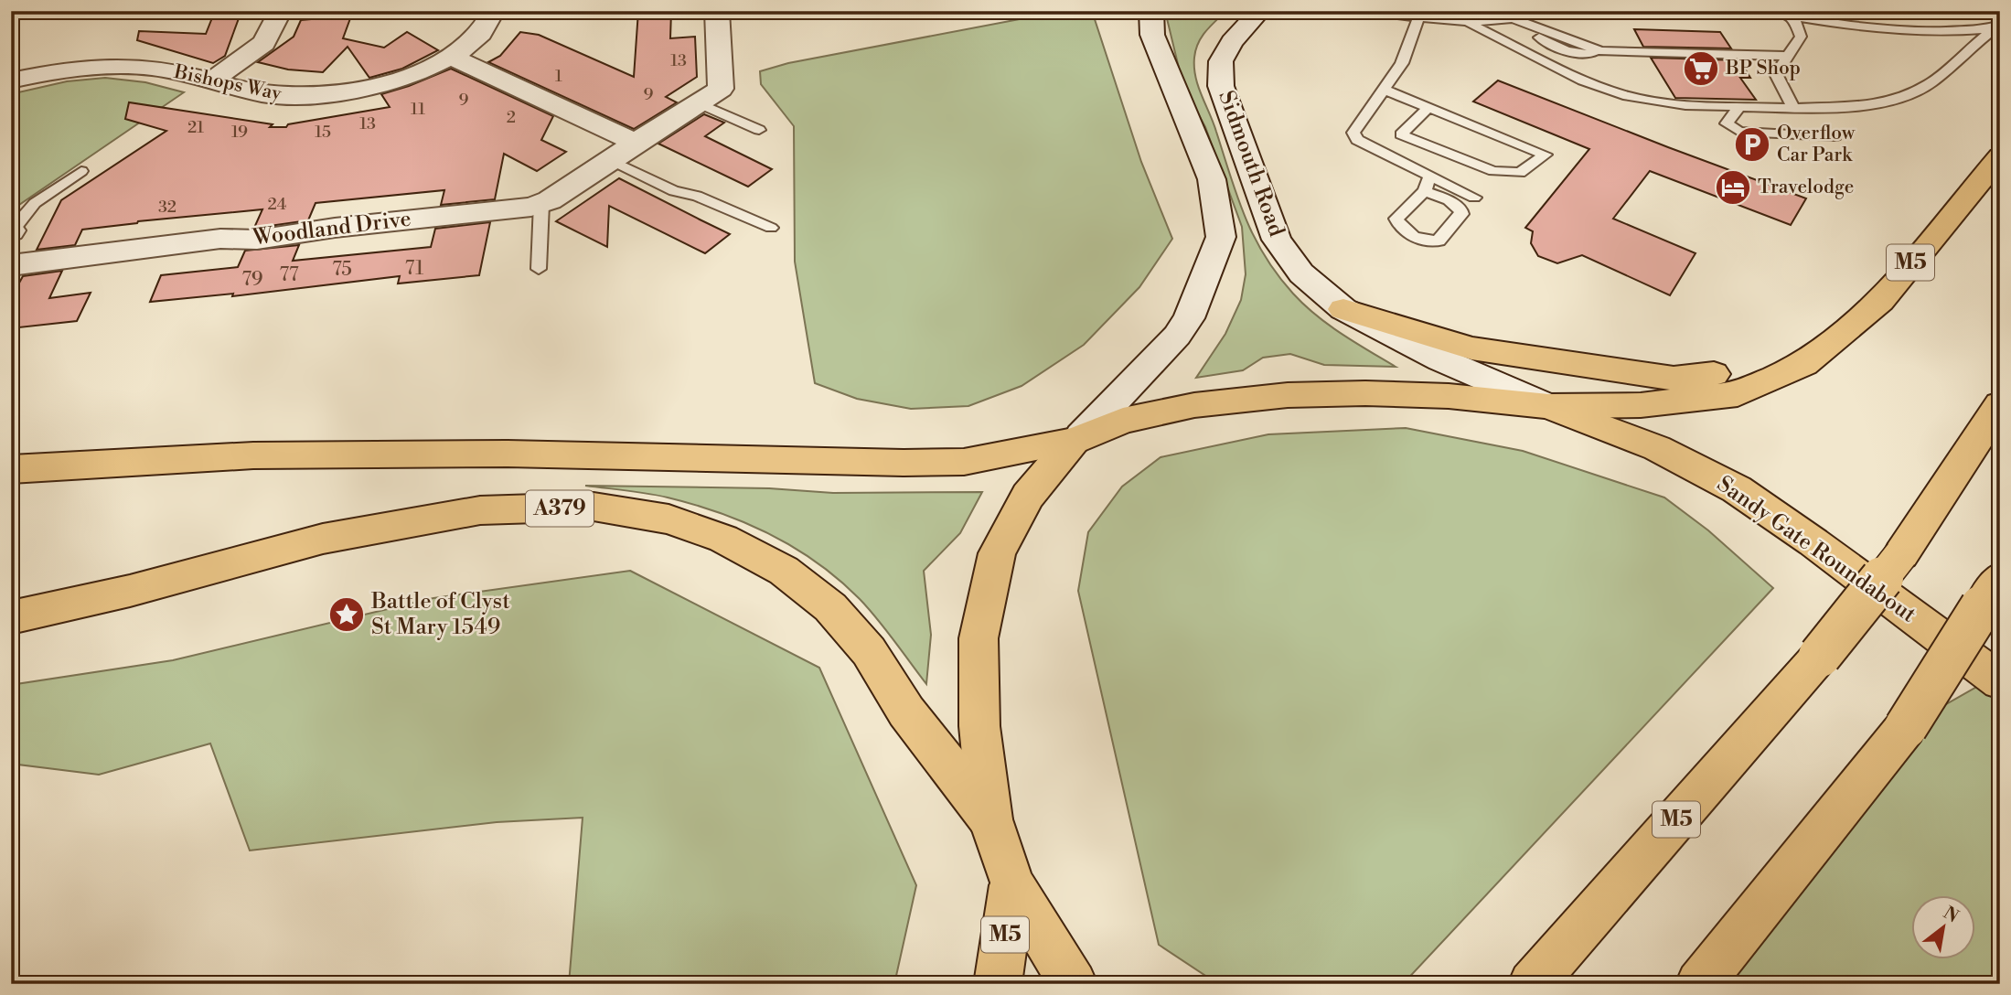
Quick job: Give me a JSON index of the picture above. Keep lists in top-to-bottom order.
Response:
{
  "streets": {
    "main road": ["M5", "A379", "Sandy Gate Roundabout"],
    "street": ["Bishops Way", "Sidmouth Road", "Woodland Drive"]
  },
  "crossings": [
    ["Sidmouth Road", "M5"],
    ["Sidmouth Road", "Sandy Gate Roundabout"],
    ["M5", "Sandy Gate Roundabout"],
    ["A379", "Sandy Gate Roundabout"]
  ],
  "places": {
    "supermarket": ["BP Shop"],
    "parking": ["Overflow Car Park"],
    "hotel": ["Travelodge"],
    "place": ["Battle of Clyst St Mary 1549"]
  },
  "house_numbers": [
    "13",
    "1",
    "9",
    "9",
    "11",
    "2",
    "13",
    "21",
    "19",
    "15",
    "24",
    "32",
    "71",
    "75",
    "77",
    "79"
  ],
  "north": "top right"
}
